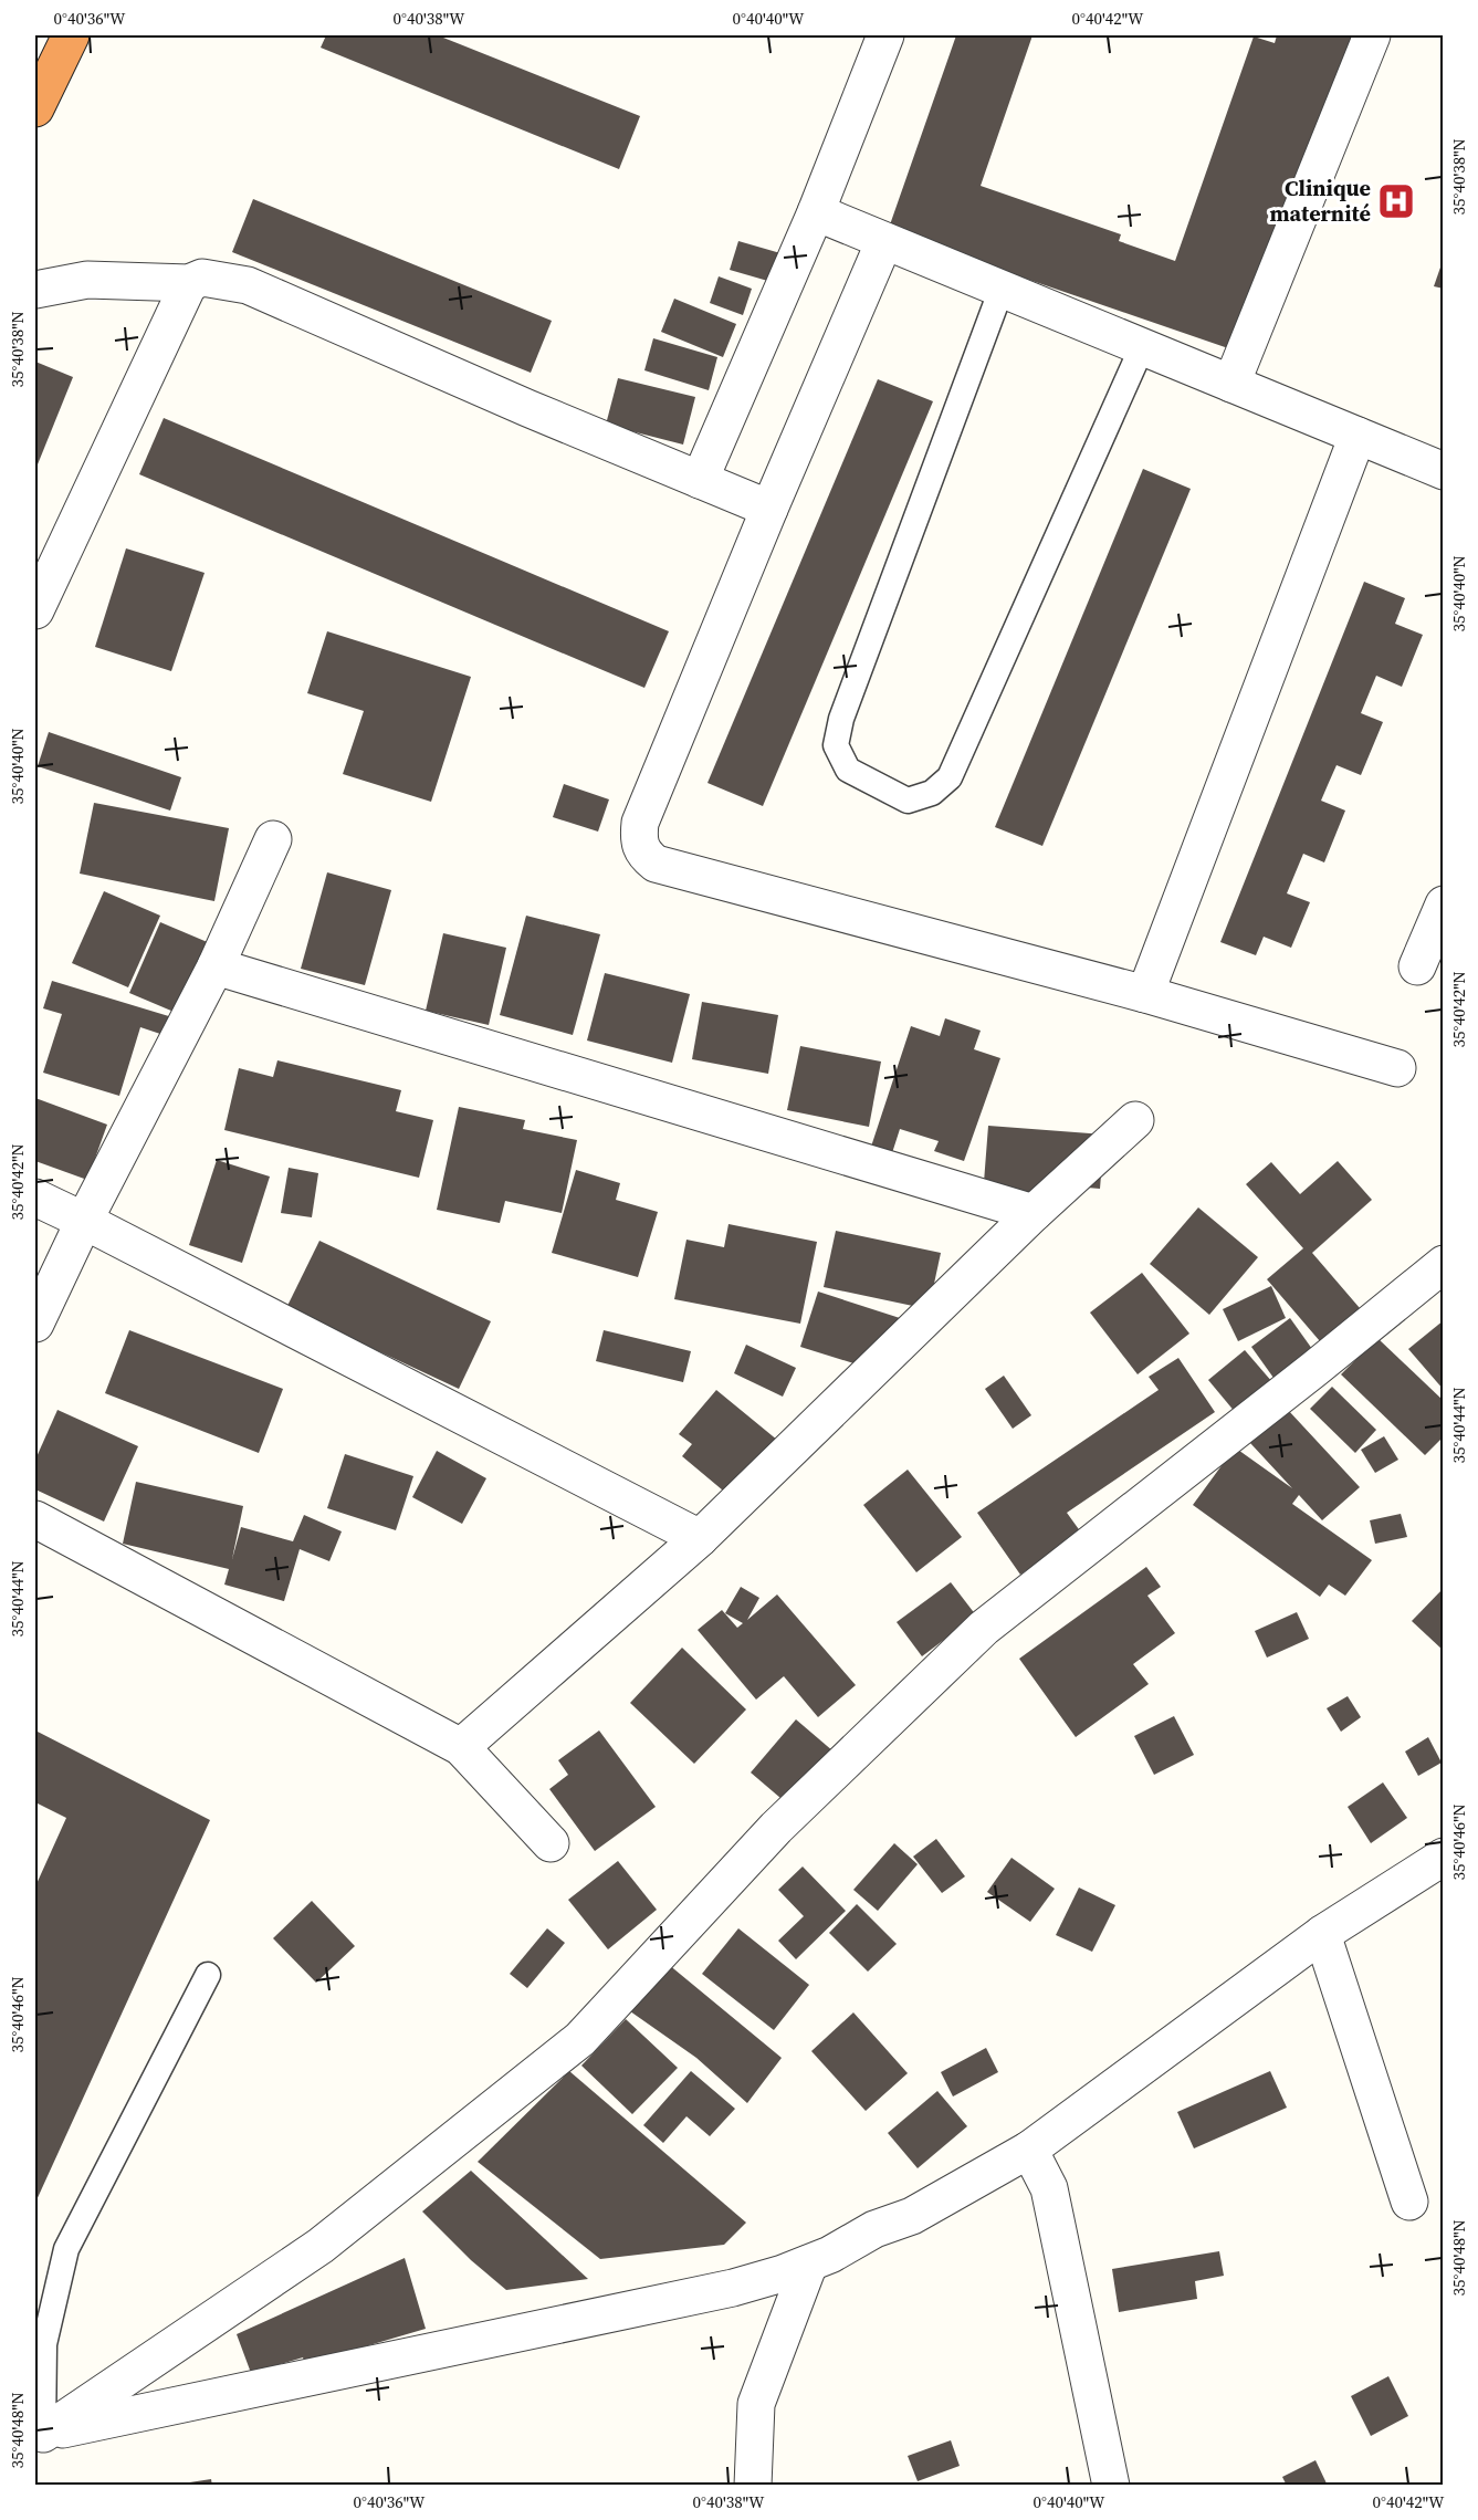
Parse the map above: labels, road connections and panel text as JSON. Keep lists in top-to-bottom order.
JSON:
{
  "places": {
    "hospital": ["Clinique maternité"]
  },
  "coordinates": [
    "0°40'36\"W",
    "0°40'38\"W",
    "0°40'40\"W",
    "0°40'42\"W",
    "35°40'38\"N",
    "35°40'40\"N",
    "35°40'42\"N",
    "35°40'44\"N",
    "35°40'46\"N",
    "35°40'48\"N"
  ]
}
